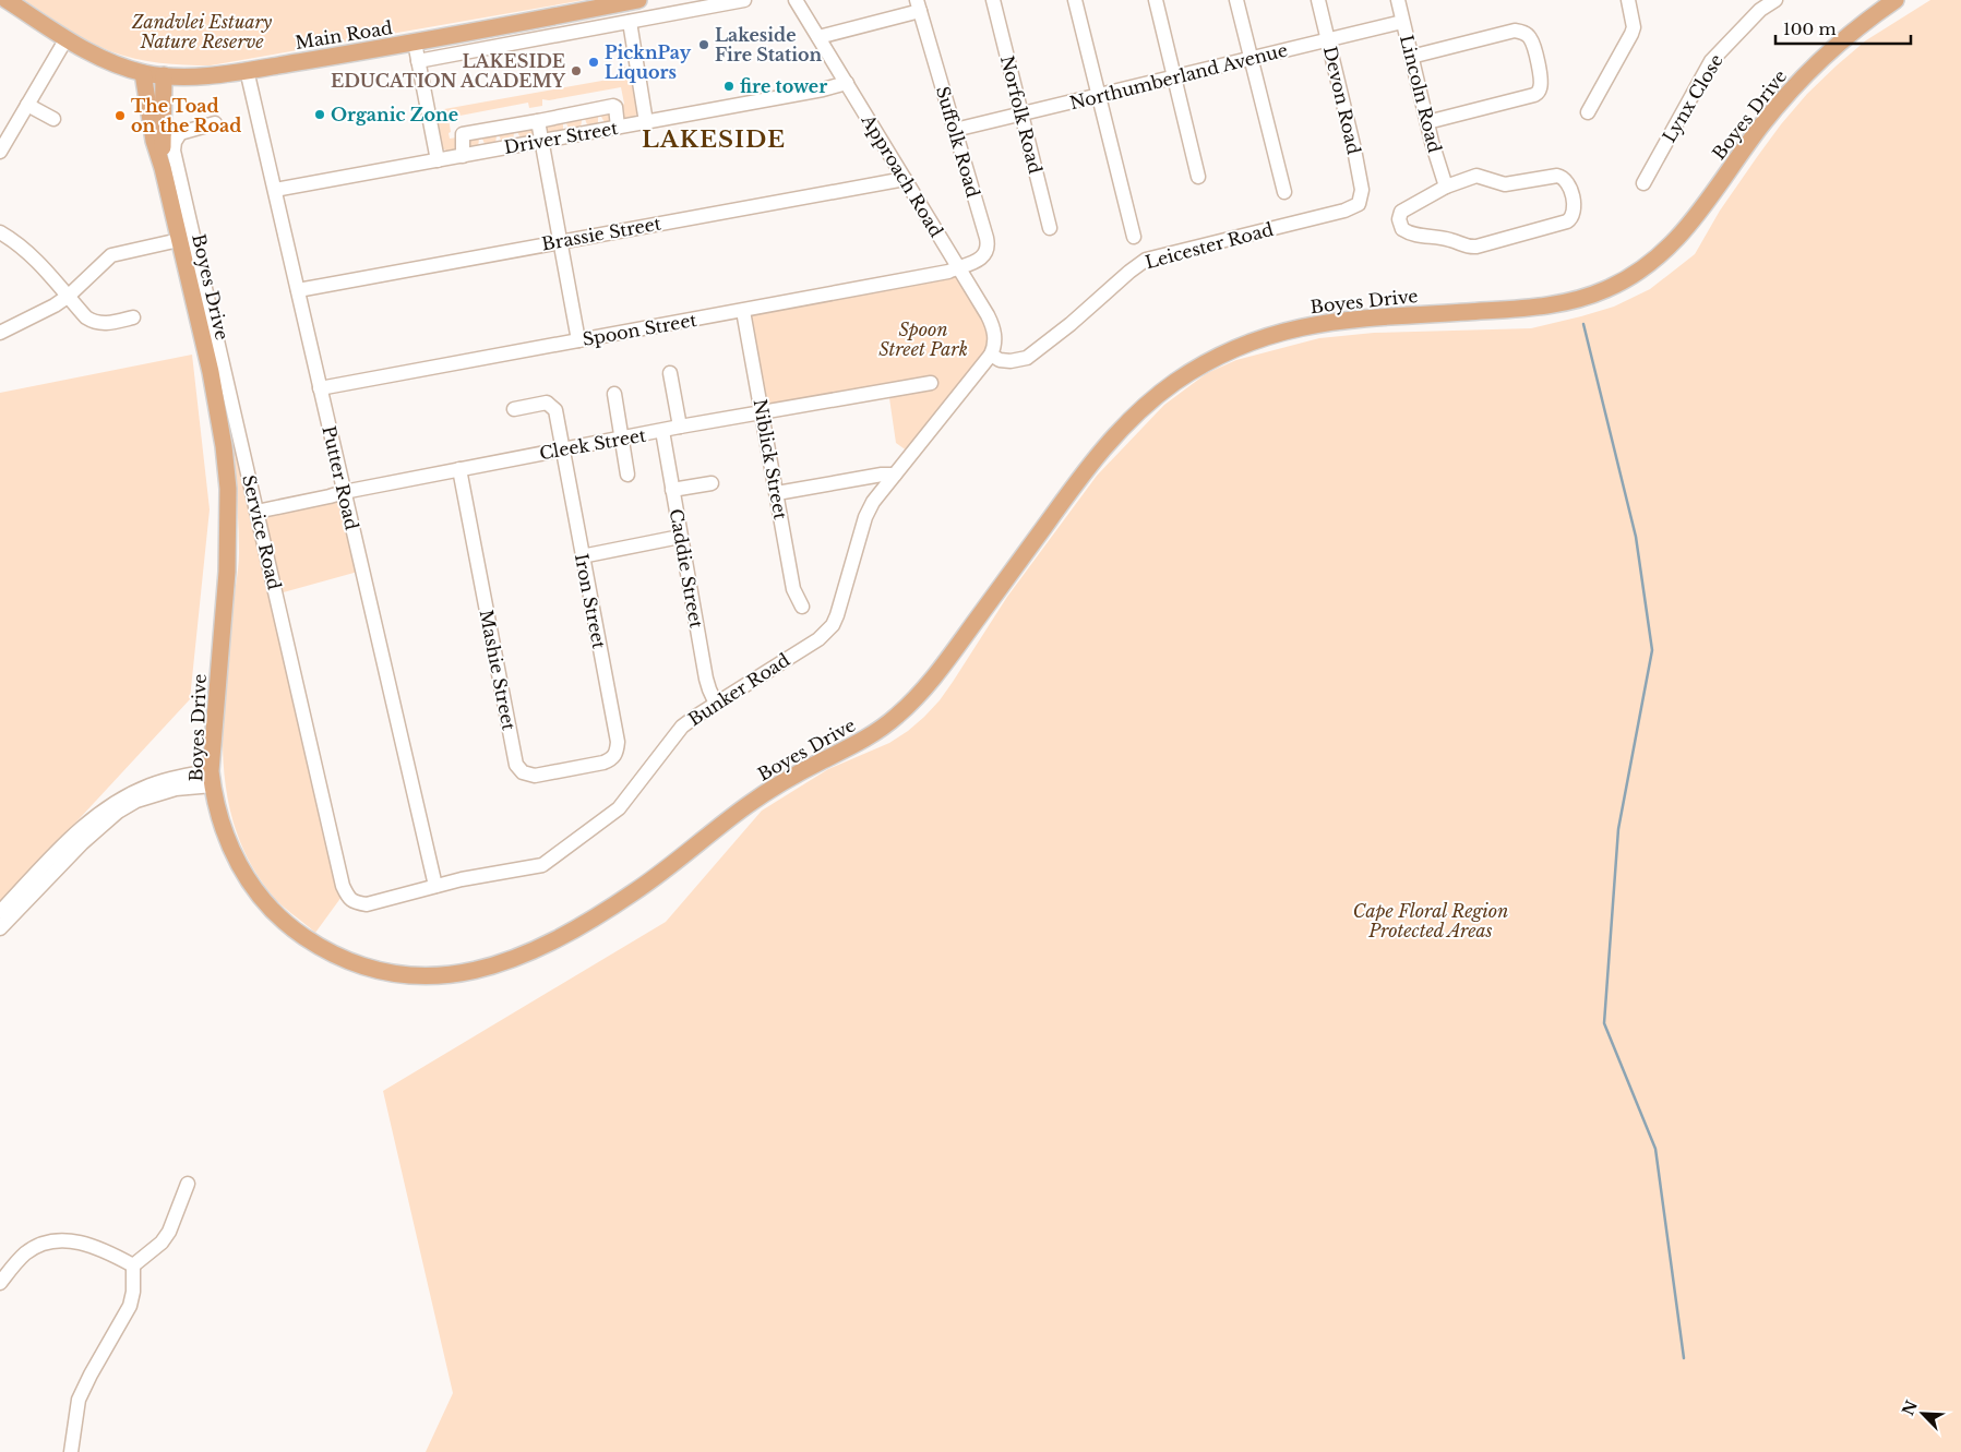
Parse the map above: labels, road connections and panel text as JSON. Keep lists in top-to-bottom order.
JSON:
{
  "streets": {
    "main road": ["Main Road", "Boyes Drive"],
    "street": [
      "Northumberland Avenue",
      "Lincoln Road",
      "Lynx Close",
      "Devon Road",
      "Norfolk Road",
      "Driver Street",
      "Suffolk Road",
      "Approach Road",
      "Brassie Street",
      "Leicester Road",
      "Spoon Street",
      "Cleek Street",
      "Niblick Street",
      "Putter Road",
      "Service Road",
      "Caddie Street",
      "Iron Street",
      "Mashie Street",
      "Bunker Road"
    ]
  },
  "crossings": [
    ["Main Road", "Boyes Drive"],
    ["Main Road", "Putter Road"],
    ["Northumberland Avenue", "Lincoln Road"],
    ["Northumberland Avenue", "Devon Road"],
    ["Northumberland Avenue", "Norfolk Road"],
    ["Northumberland Avenue", "Suffolk Road"],
    ["Devon Road", "Leicester Road"],
    ["Boyes Drive", "Service Road"],
    ["Driver Street", "Approach Road"],
    ["Driver Street", "Putter Road"],
    ["Suffolk Road", "Approach Road"],
    ["Suffolk Road", "Spoon Street"],
    ["Approach Road", "Brassie Street"],
    ["Approach Road", "Leicester Road"],
    ["Approach Road", "Spoon Street"],
    ["Approach Road", "Bunker Road"],
    ["Brassie Street", "Putter Road"],
    ["Leicester Road", "Bunker Road"],
    ["Spoon Street", "Niblick Street"],
    ["Spoon Street", "Putter Road"],
    ["Cleek Street", "Niblick Street"],
    ["Cleek Street", "Putter Road"],
    ["Cleek Street", "Service Road"],
    ["Cleek Street", "Caddie Street"],
    ["Cleek Street", "Iron Street"],
    ["Cleek Street", "Mashie Street"],
    ["Putter Road", "Bunker Road"],
    ["Service Road", "Bunker Road"],
    ["Caddie Street", "Bunker Road"],
    ["Iron Street", "Mashie Street"]
  ],
  "districts": ["LAKESIDE"],
  "parks": ["Zandvlei Estuary Nature Reserve", "Spoon Street Park", "Cape Floral Region Protected Areas"],
  "places": [
    "Lakeside Fire Station",
    "PicknPay Liquors",
    "LAKESIDE EDUCATION ACADEMY",
    "fire tower",
    "Organic Zone",
    "The Toad on the Road"
  ],
  "scale_bar": "100 m",
  "north": "top left"
}
